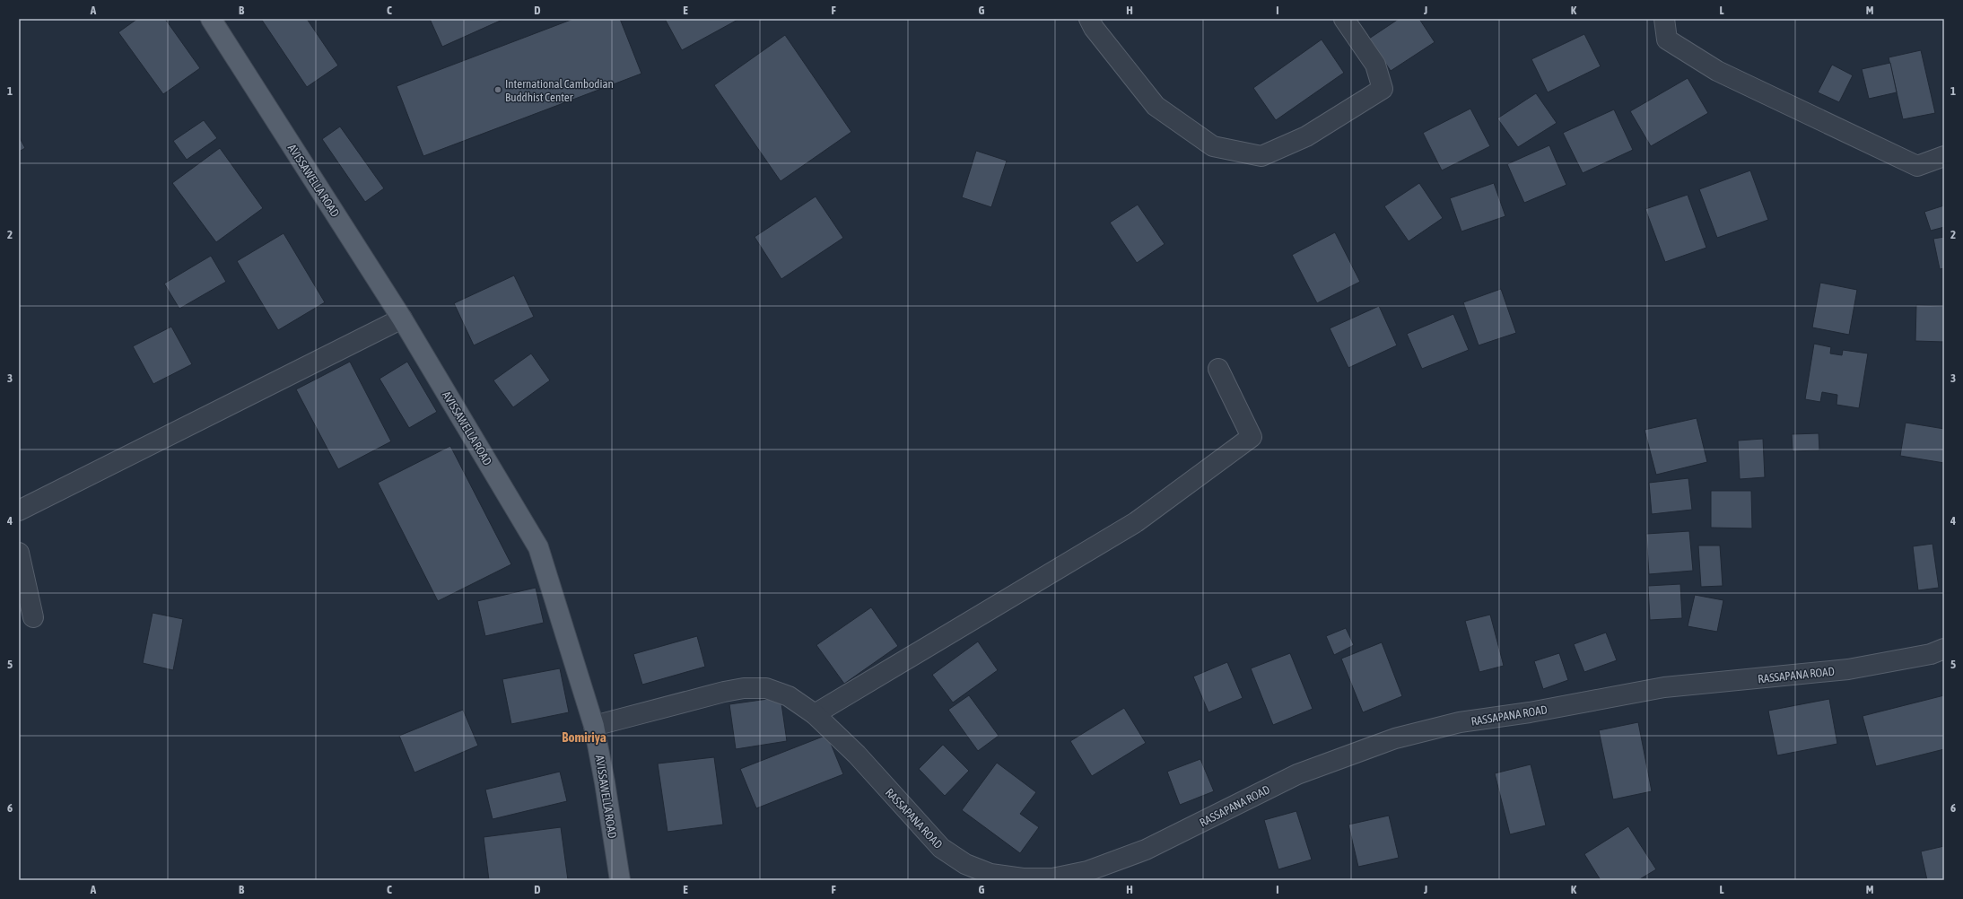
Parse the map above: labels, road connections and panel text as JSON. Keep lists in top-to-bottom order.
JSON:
{
  "streets": {
    "main road": ["AVISSAWELLA ROAD"],
    "street": ["RASSAPANA ROAD"]
  },
  "crossings": [
    ["AVISSAWELLA ROAD", "RASSAPANA ROAD"]
  ],
  "districts": ["Bomiriya"],
  "places": ["International Cambodian Buddhist Center"],
  "grid": {
    "columns": [
      "A",
      "B",
      "C",
      "D",
      "E",
      "F",
      "G",
      "H",
      "I",
      "J",
      "K",
      "L",
      "M"
    ],
    "rows": [
      "1",
      "2",
      "3",
      "4",
      "5",
      "6"
    ]
  }
}
